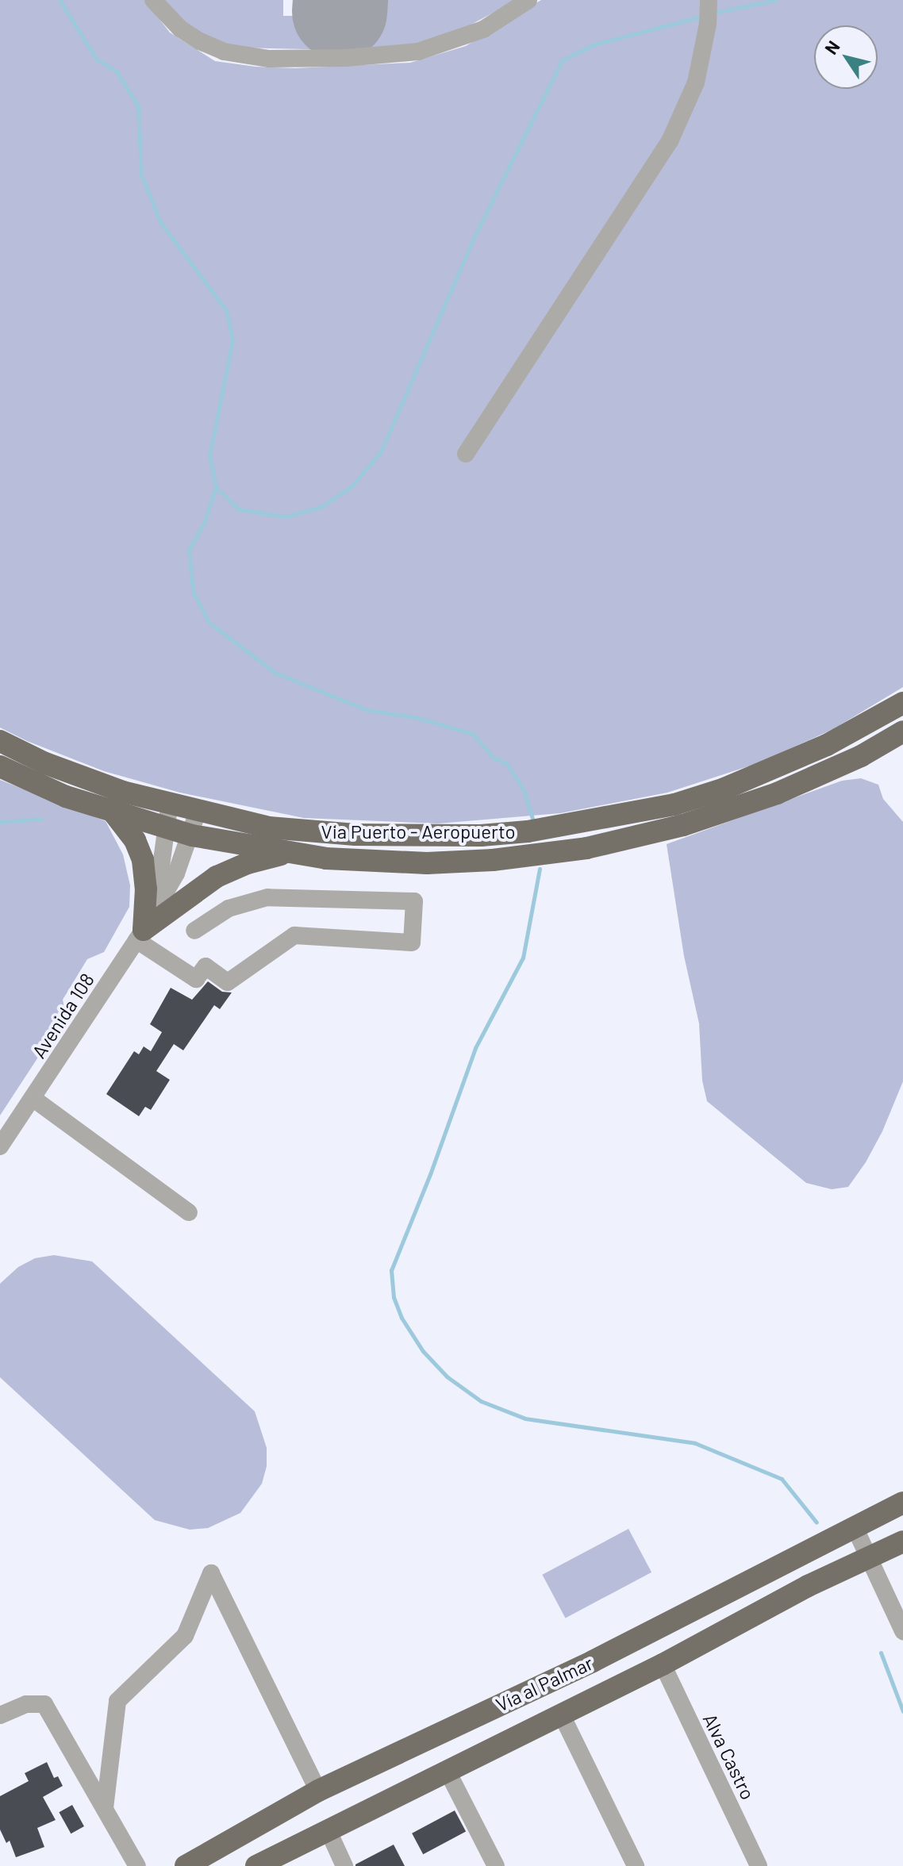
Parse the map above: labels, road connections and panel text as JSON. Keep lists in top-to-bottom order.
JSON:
{
  "streets": {
    "main road": ["Via Puerto - Aeropuerto", "Vía al Palmar"],
    "street": ["Avenida 108", "Alva Castro"]
  },
  "crossings": [
    ["Via Puerto - Aeropuerto", "Avenida 108"],
    ["Vía al Palmar", "Alva Castro"]
  ],
  "north": "top left"
}
